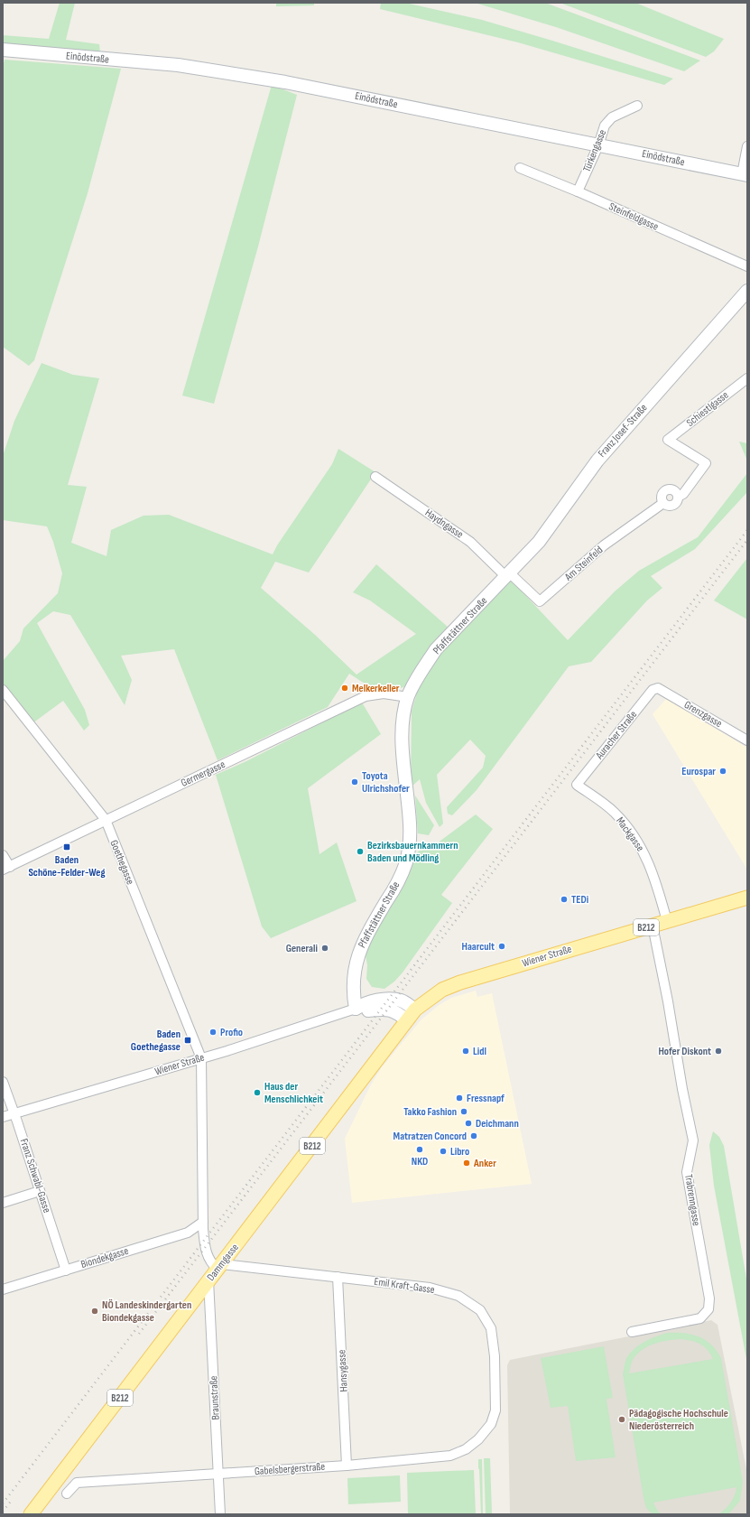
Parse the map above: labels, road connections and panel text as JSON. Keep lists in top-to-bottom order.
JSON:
{
  "streets": {
    "main road": [
      "Einödstraße",
      "Franz Josef-Straße",
      "Pfaffstättner Straße",
      "B212",
      "Wiener Straße",
      "Dammgasse"
    ],
    "street": [
      "Türkengasse",
      "Steinfeldgasse",
      "Schiestlgasse",
      "Haydngasse",
      "Am Steinfeld",
      "Grenzgasse",
      "Auracher Straße",
      "Germergasse",
      "Mackgasse",
      "Goethegasse",
      "Franz Schwabl-Gasse",
      "Trabrenngasse",
      "Biondekgasse",
      "Emil Kraft-Gasse",
      "Hansygasse",
      "Braunstraße",
      "Gabelsbergerstraße"
    ]
  },
  "crossings": [
    ["Einödstraße", "Türkengasse"],
    ["Türkengasse", "Steinfeldgasse"],
    ["Schiestlgasse", "Am Steinfeld"],
    ["Franz Josef-Straße", "Haydngasse"],
    ["Franz Josef-Straße", "Am Steinfeld"],
    ["Franz Josef-Straße", "Pfaffstättner Straße"],
    ["Haydngasse", "Am Steinfeld"],
    ["Haydngasse", "Pfaffstättner Straße"],
    ["Am Steinfeld", "Pfaffstättner Straße"],
    ["Pfaffstättner Straße", "Germergasse"],
    ["Pfaffstättner Straße", "Wiener Straße"],
    ["Grenzgasse", "Auracher Straße"],
    ["Auracher Straße", "Mackgasse"],
    ["Germergasse", "Goethegasse"],
    ["Mackgasse", "Wiener Straße"],
    ["Goethegasse", "Wiener Straße"],
    ["Wiener Straße", "Franz Schwabl-Gasse"],
    ["Wiener Straße", "Trabrenngasse"],
    ["Wiener Straße", "Dammgasse"],
    ["Franz Schwabl-Gasse", "Biondekgasse"],
    ["Dammgasse", "Emil Kraft-Gasse"],
    ["Dammgasse", "Braunstraße"],
    ["Emil Kraft-Gasse", "Hansygasse"],
    ["Emil Kraft-Gasse", "Gabelsbergerstraße"],
    ["Hansygasse", "Gabelsbergerstraße"],
    ["Braunstraße", "Gabelsbergerstraße"]
  ],
  "places": {
    "other": [
      "Melkerkeller",
      "Eurospar",
      "Toyota Ulrichshofer",
      "Bezirksbauernkammern Baden und Mödling",
      "TEDi",
      "Haarcult",
      "Generali",
      "Profio",
      "Lidl",
      "Hofer Diskont",
      "Haus der Menschlichkeit",
      "Fressnapf",
      "Takko Fashion",
      "Deichmann",
      "Matratzen Concord",
      "NKD",
      "Libro",
      "Anker",
      "NÖ Landeskindergarten Biondekgasse",
      "Pädagogische Hochschule Niederösterreich"
    ],
    "transit": ["Baden Schöne-Felder-Weg", "Baden Goethegasse"]
  }
}
